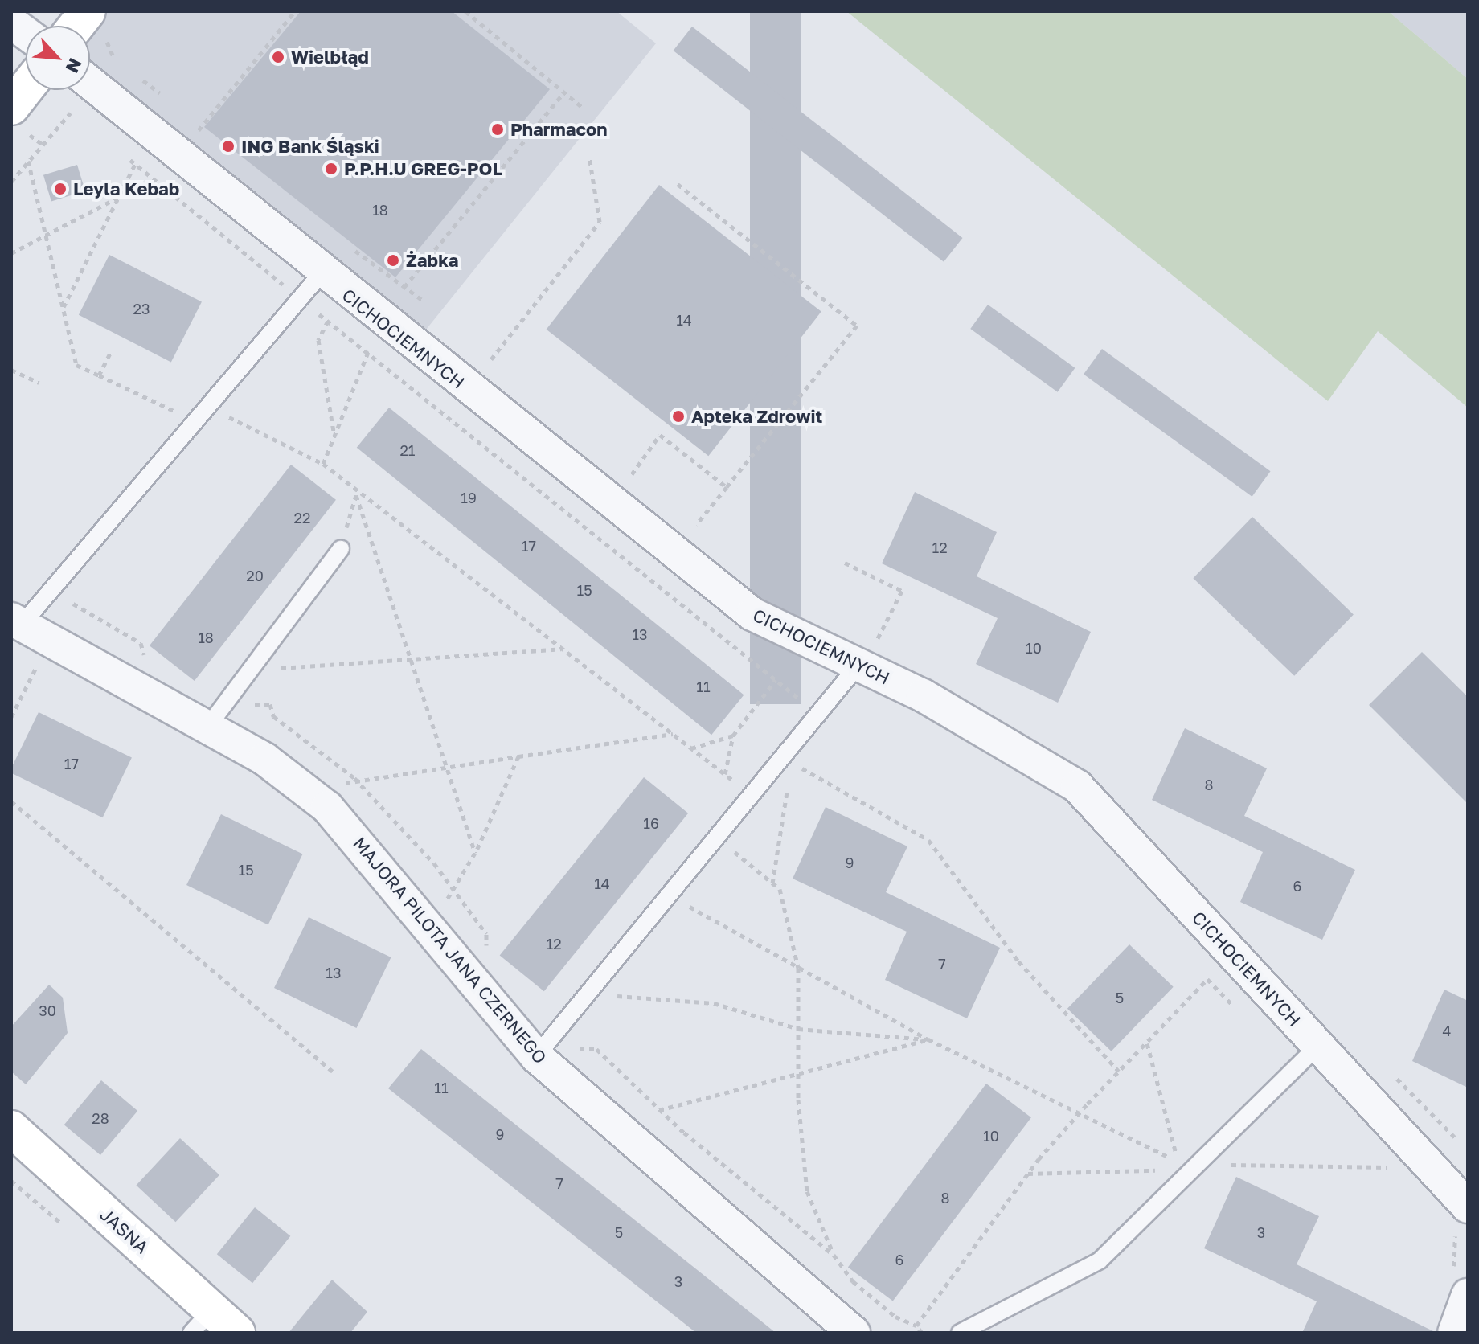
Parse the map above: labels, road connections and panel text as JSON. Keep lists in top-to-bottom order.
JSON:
{
  "streets": {
    "street": ["CICHOCIEMNYCH", "MAJORA PILOTA JANA CZERNEGO", "JASNA"]
  },
  "places": [
    "Wielbłąd",
    "Pharmacon",
    "ING Bank Śląski",
    "P.P.H.U GREG-POL",
    "Leyla Kebab",
    "Żabka",
    "Apteka Zdrowit"
  ],
  "house_numbers": [
    "18",
    "23",
    "14",
    "21",
    "19",
    "22",
    "17",
    "12",
    "20",
    "15",
    "13",
    "18",
    "10",
    "11",
    "17",
    "8",
    "16",
    "9",
    "15",
    "14",
    "6",
    "12",
    "7",
    "13",
    "5",
    "30",
    "4",
    "11",
    "28",
    "9",
    "10",
    "7",
    "8",
    "5",
    "3",
    "6",
    "3"
  ],
  "north": "bottom right"
}
